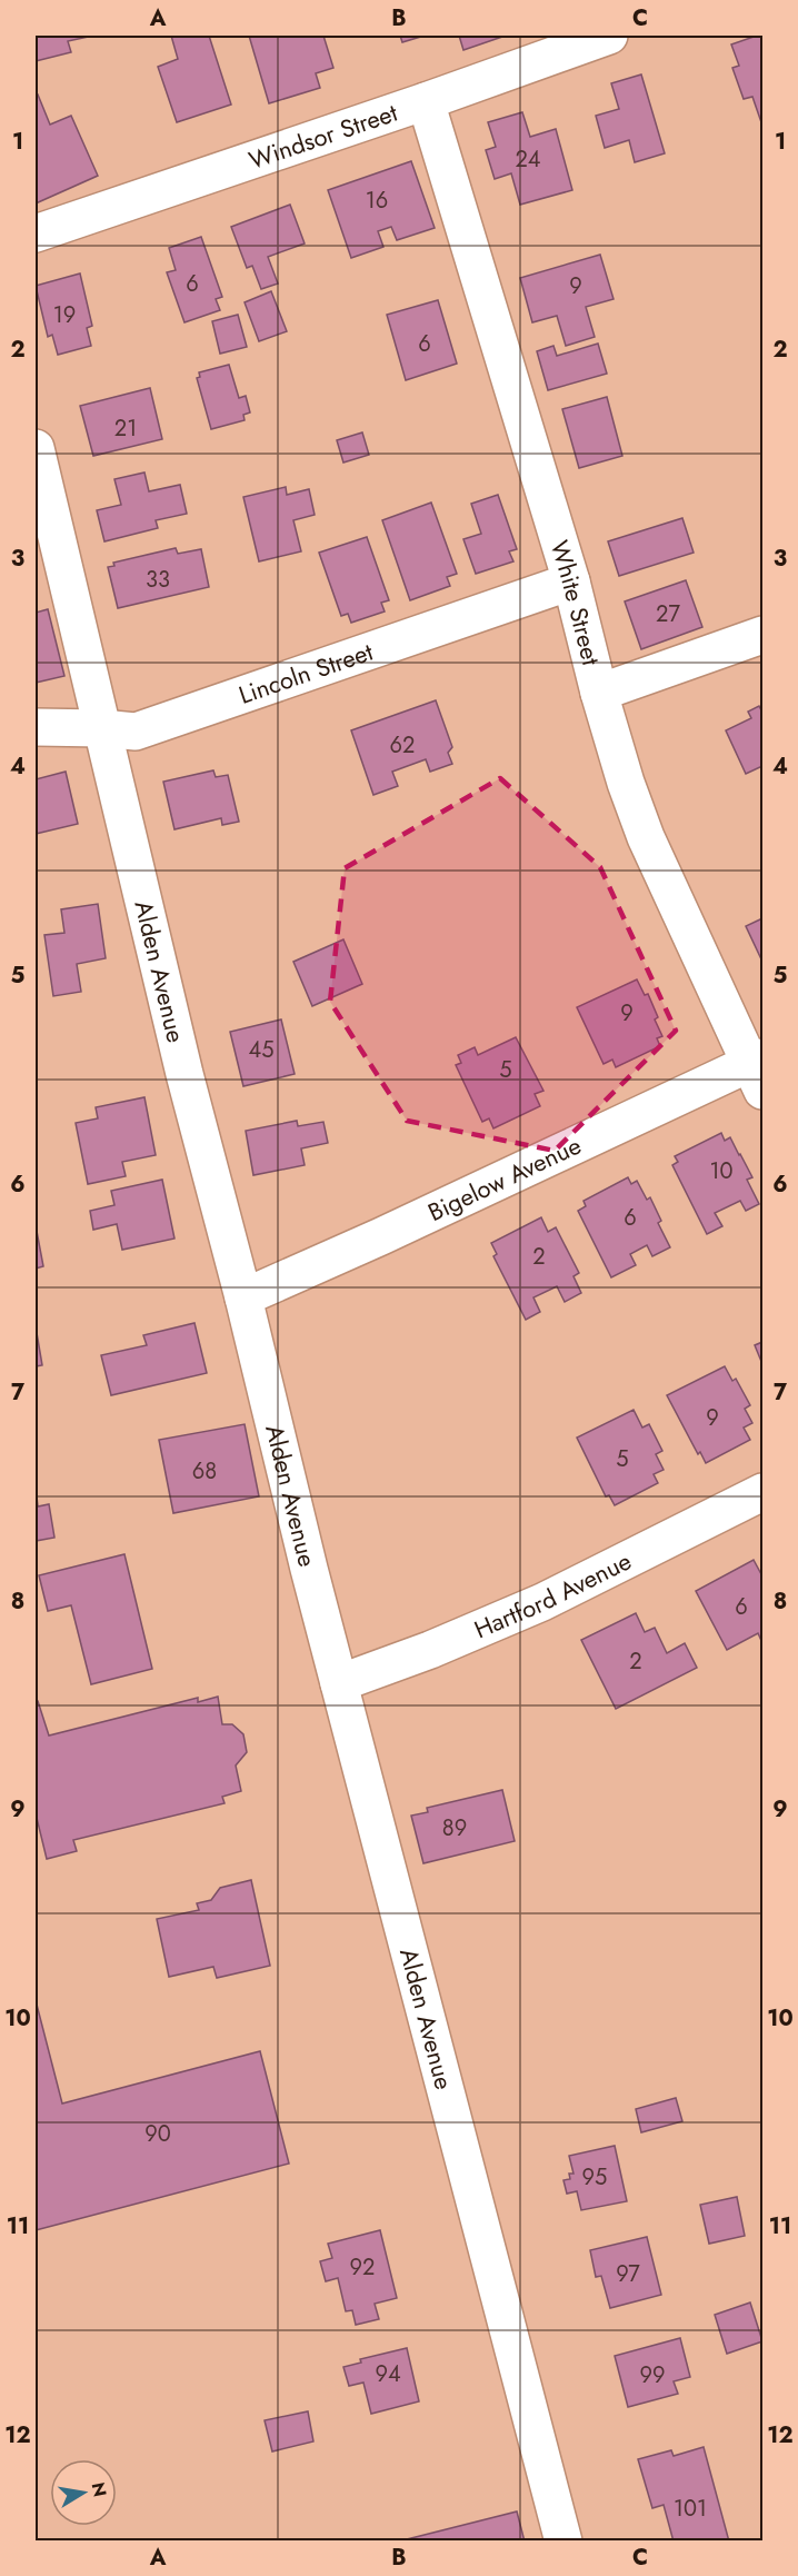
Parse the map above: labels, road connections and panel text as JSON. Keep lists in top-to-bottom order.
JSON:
{
  "streets": {
    "street": [
      "Windsor Street",
      "White Street",
      "Lincoln Street",
      "Alden Avenue",
      "Bigelow Avenue",
      "Hartford Avenue"
    ]
  },
  "crossings": [
    ["Windsor Street", "White Street"],
    ["White Street", "Lincoln Street"],
    ["White Street", "Bigelow Avenue"],
    ["Lincoln Street", "Alden Avenue"],
    ["Alden Avenue", "Bigelow Avenue"],
    ["Alden Avenue", "Hartford Avenue"]
  ],
  "house_numbers": [
    "24",
    "16",
    "6",
    "9",
    "19",
    "6",
    "21",
    "33",
    "27",
    "62",
    "9",
    "45",
    "5",
    "10",
    "6",
    "2",
    "9",
    "5",
    "68",
    "6",
    "2",
    "89",
    "90",
    "95",
    "92",
    "97",
    "94",
    "99",
    "101"
  ],
  "north": "right",
  "grid": {
    "columns": ["A", "B", "C"],
    "rows": [
      "1",
      "2",
      "3",
      "4",
      "5",
      "6",
      "7",
      "8",
      "9",
      "10",
      "11",
      "12"
    ]
  }
}
